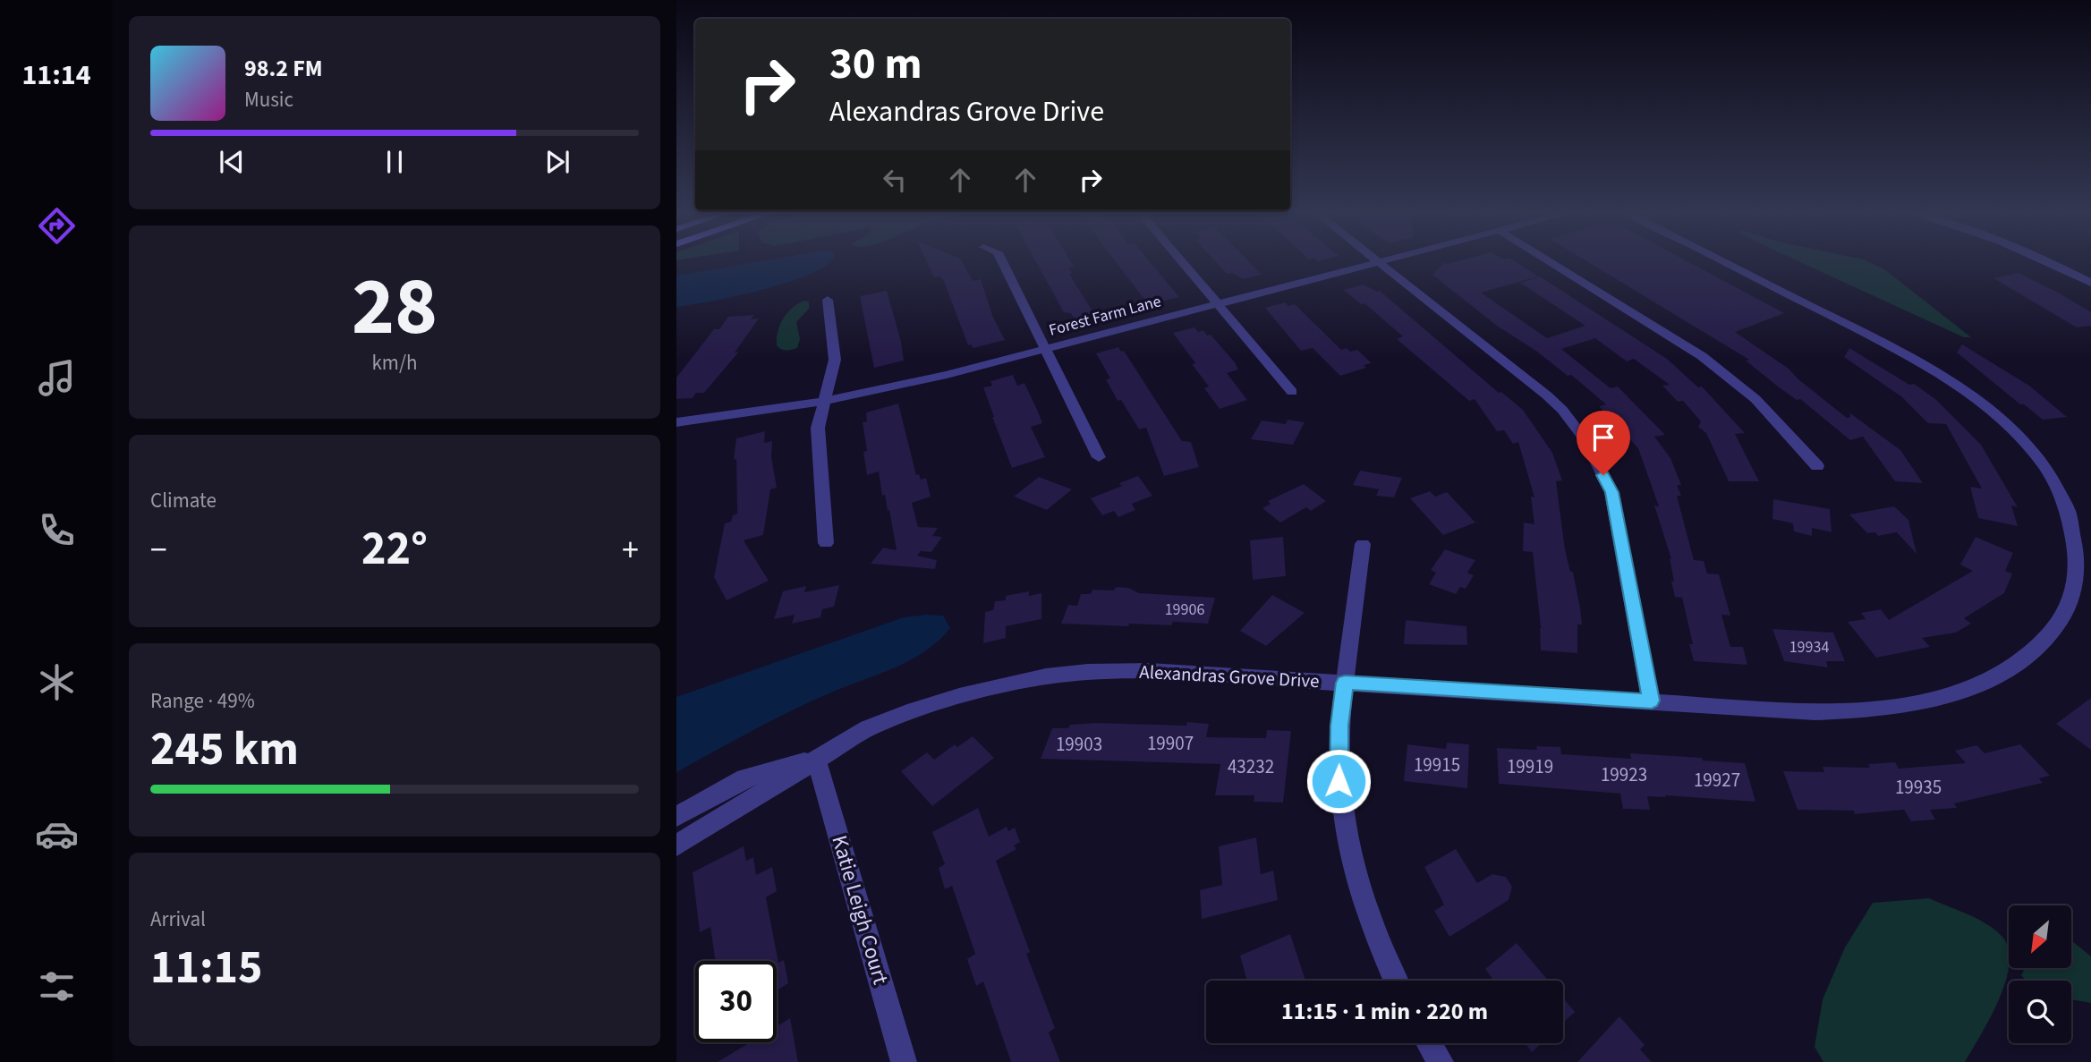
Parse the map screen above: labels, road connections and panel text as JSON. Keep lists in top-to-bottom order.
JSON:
{
  "streets": {
    "street": ["Forest Farm Lane", "Alexandras Grove Drive", "Katie Leigh Court"]
  },
  "crossings": [
    ["Alexandras Grove Drive", "Katie Leigh Court"]
  ],
  "house_numbers": [
    "19906",
    "19934",
    "19907",
    "19903",
    "19915",
    "43232",
    "19919",
    "19923",
    "19927",
    "19935"
  ],
  "north": "bottom left",
  "page": {
    "tabs": "11:14",
    "turn": ["30 m", "Alexandras Grove Drive"],
    "song": ["98.2 FM", "Music"],
    "tile": [
      ["28", "km/h"],
      "Climate",
      ["Range · 49%", "245 km"],
      ["Arrival", "11:15"]
    ],
    "heat": ["−", "22°", "+"],
    "limit": "30",
    "trip": "11:15 · 1 min · 220 m"
  }
}
